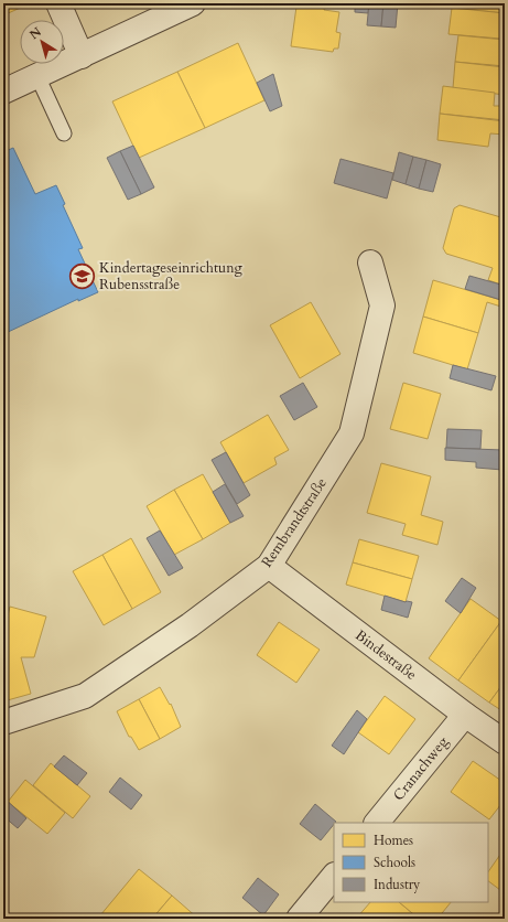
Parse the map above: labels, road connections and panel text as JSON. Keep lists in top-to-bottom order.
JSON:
{
  "streets": {
    "street": ["Rembrandtstraße", "Bindestraße", "Cranachweg"]
  },
  "crossings": [
    ["Rembrandtstraße", "Bindestraße"],
    ["Bindestraße", "Cranachweg"]
  ],
  "places": {
    "school or university": ["Kindertageseinrichtung Rubensstraße"]
  },
  "legend": ["Homes", "Schools", "Industry"],
  "north": "top left"
}
